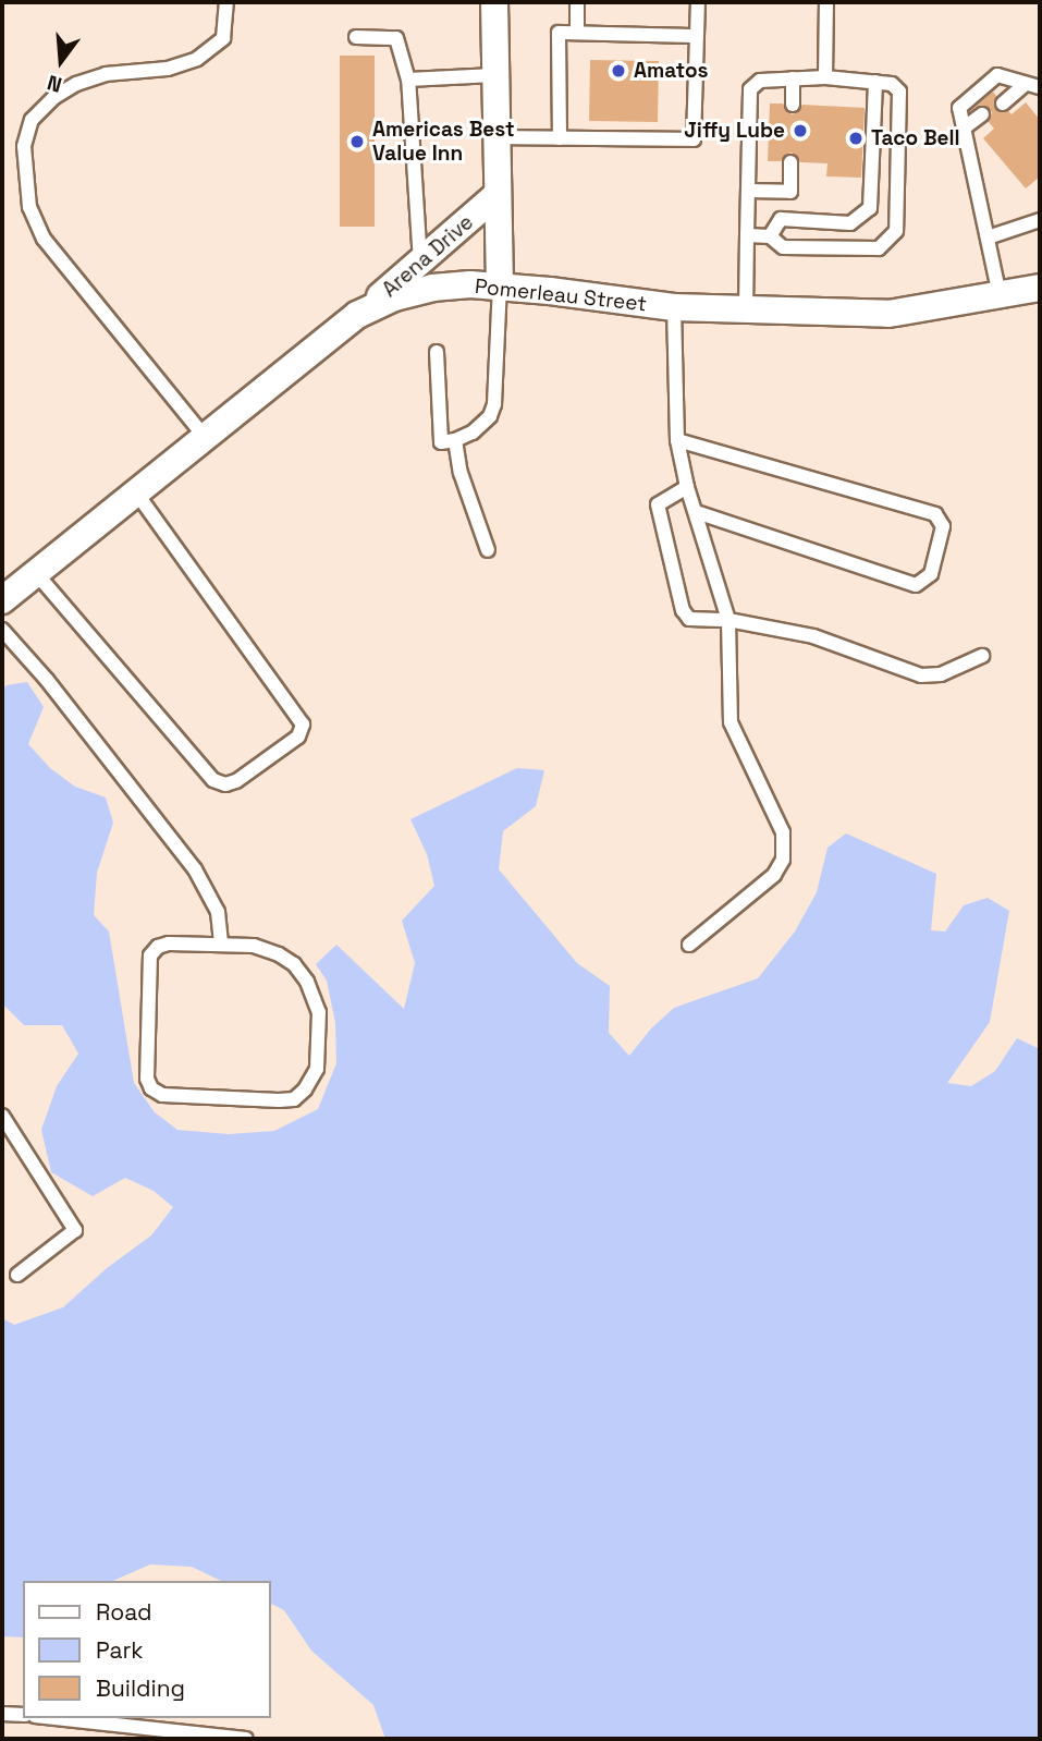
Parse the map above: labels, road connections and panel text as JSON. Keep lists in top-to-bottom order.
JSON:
{
  "streets": {
    "street": ["Arena Drive", "Pomerleau Street"]
  },
  "crossings": [
    ["Arena Drive", "Pomerleau Street"]
  ],
  "places": [
    "Amatos",
    "Jiffy Lube",
    "Taco Bell",
    "Americas Best Value Inn"
  ],
  "legend": ["Road", "Park", "Building"],
  "north": "bottom"
}
